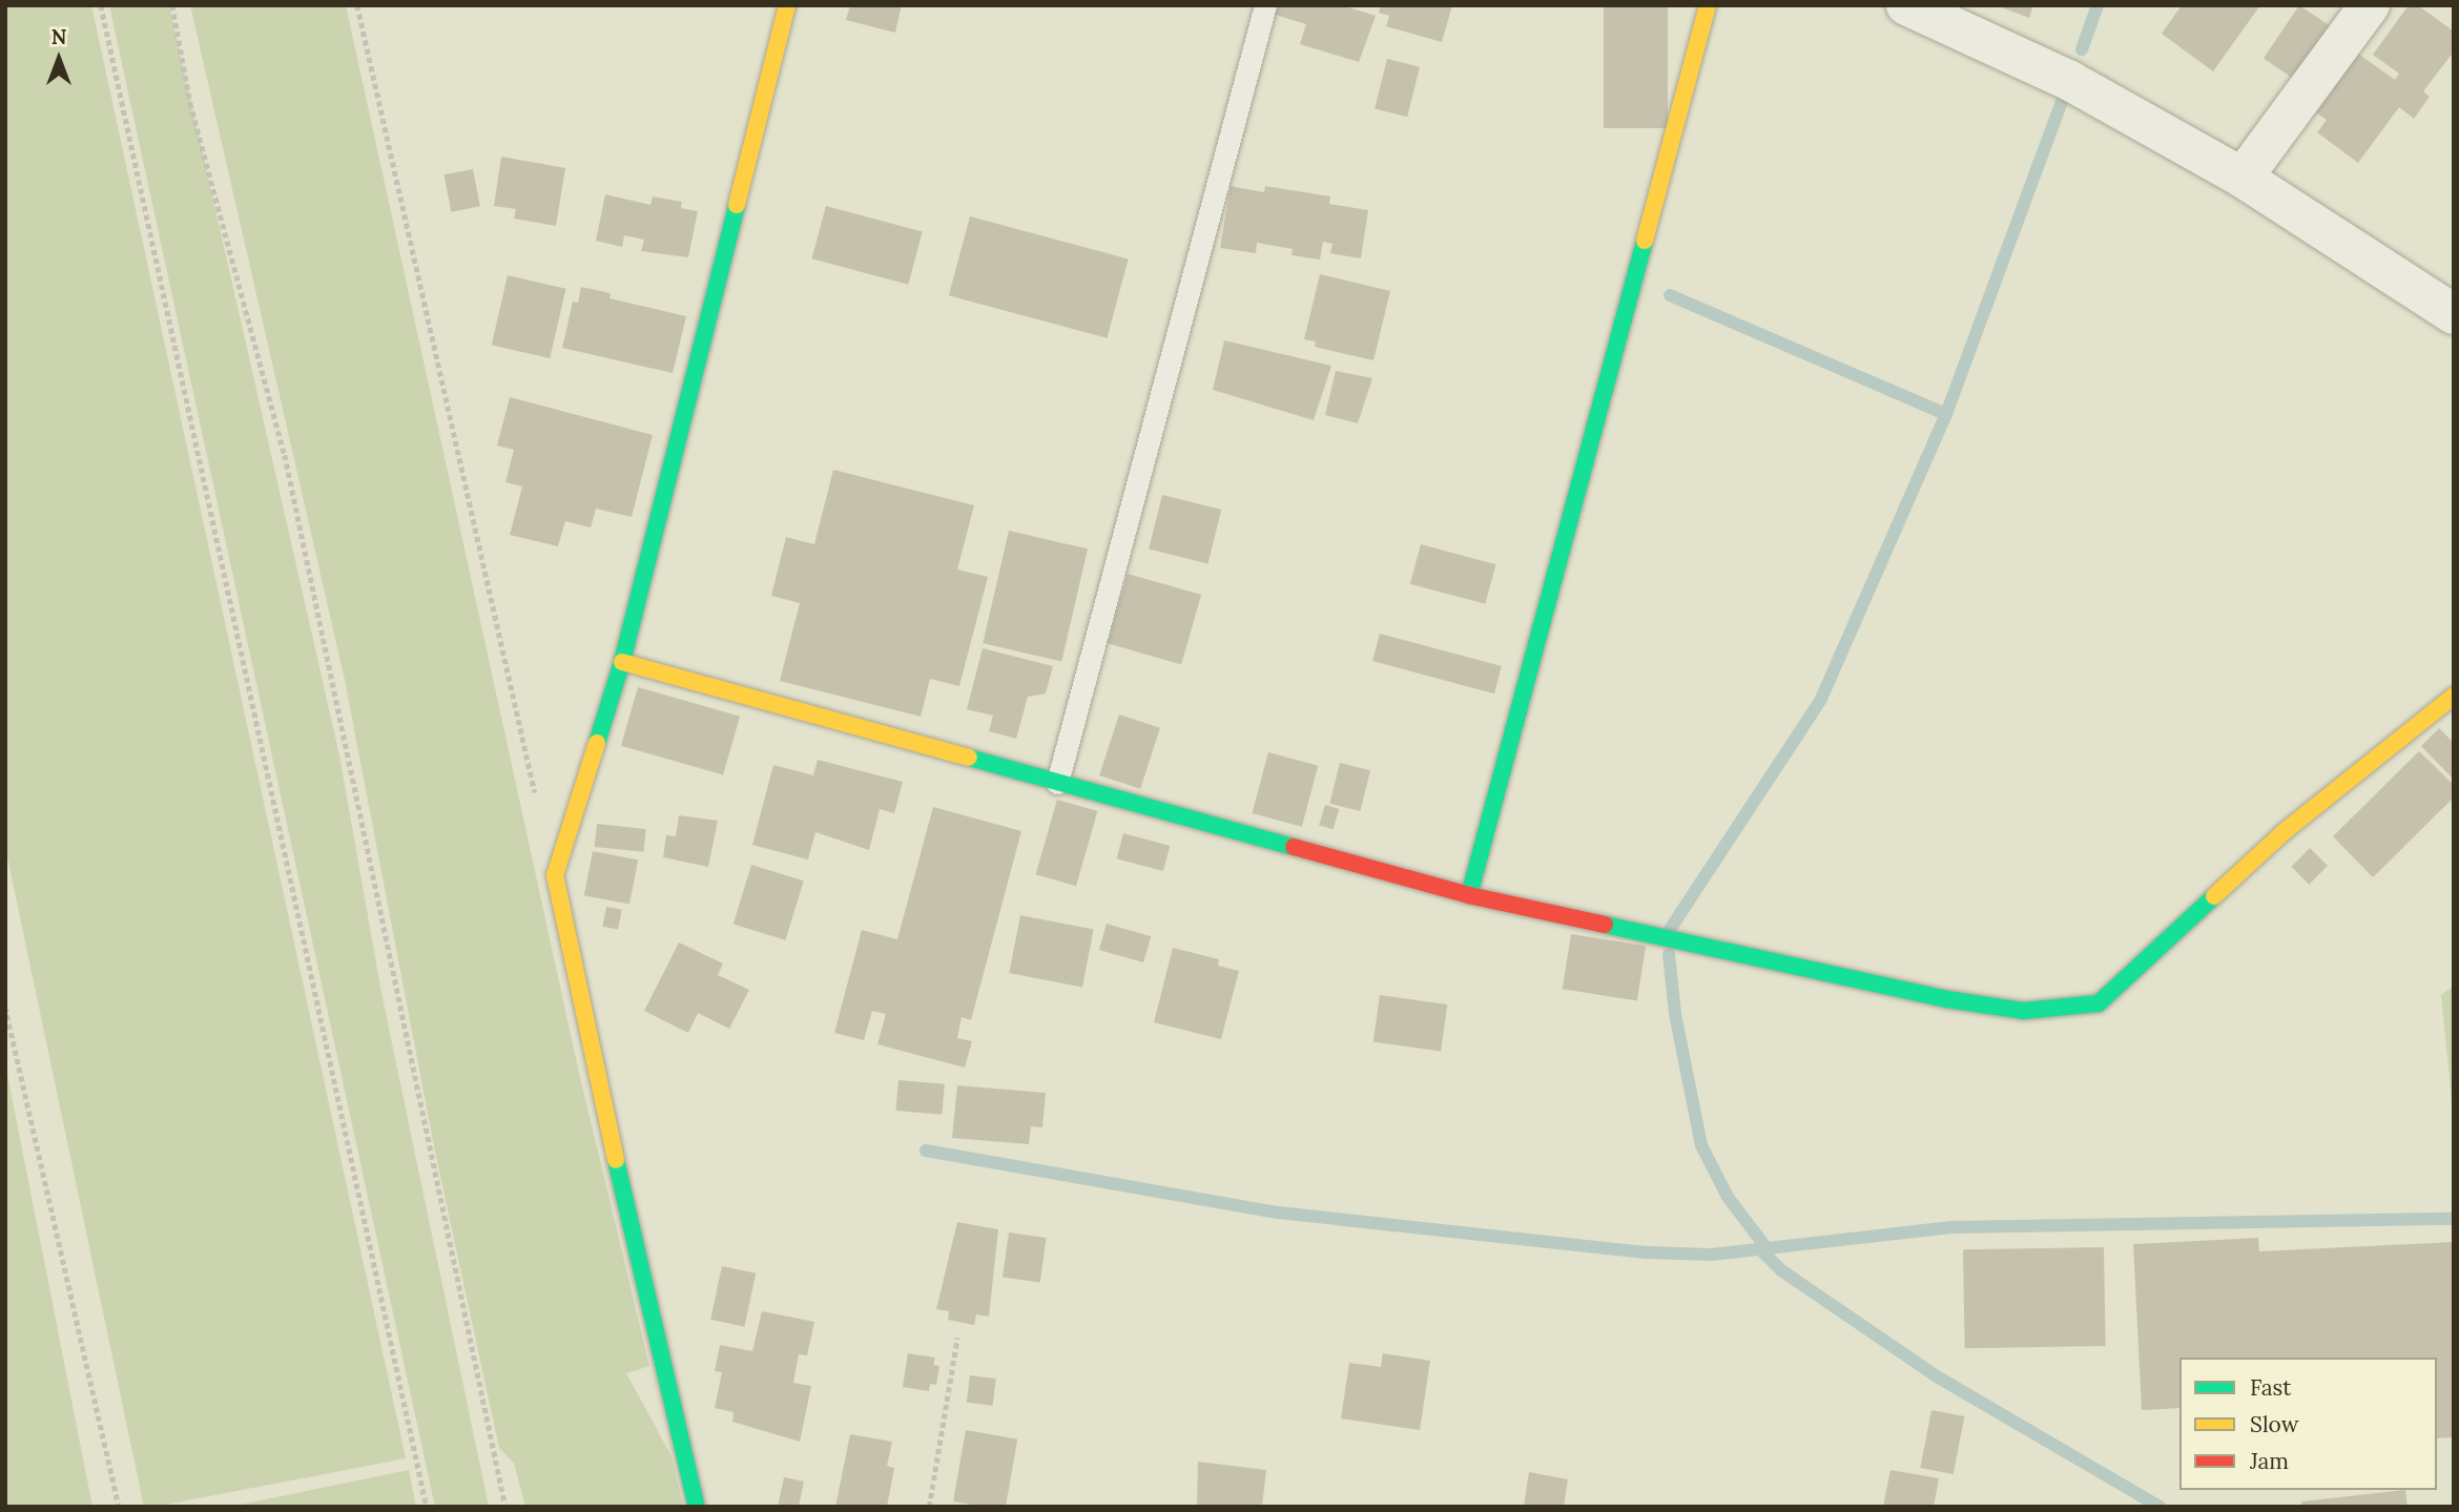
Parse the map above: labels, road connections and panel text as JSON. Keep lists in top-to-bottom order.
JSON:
{
  "legend": ["Fast", "Slow", "Jam"],
  "north": "top"
}
